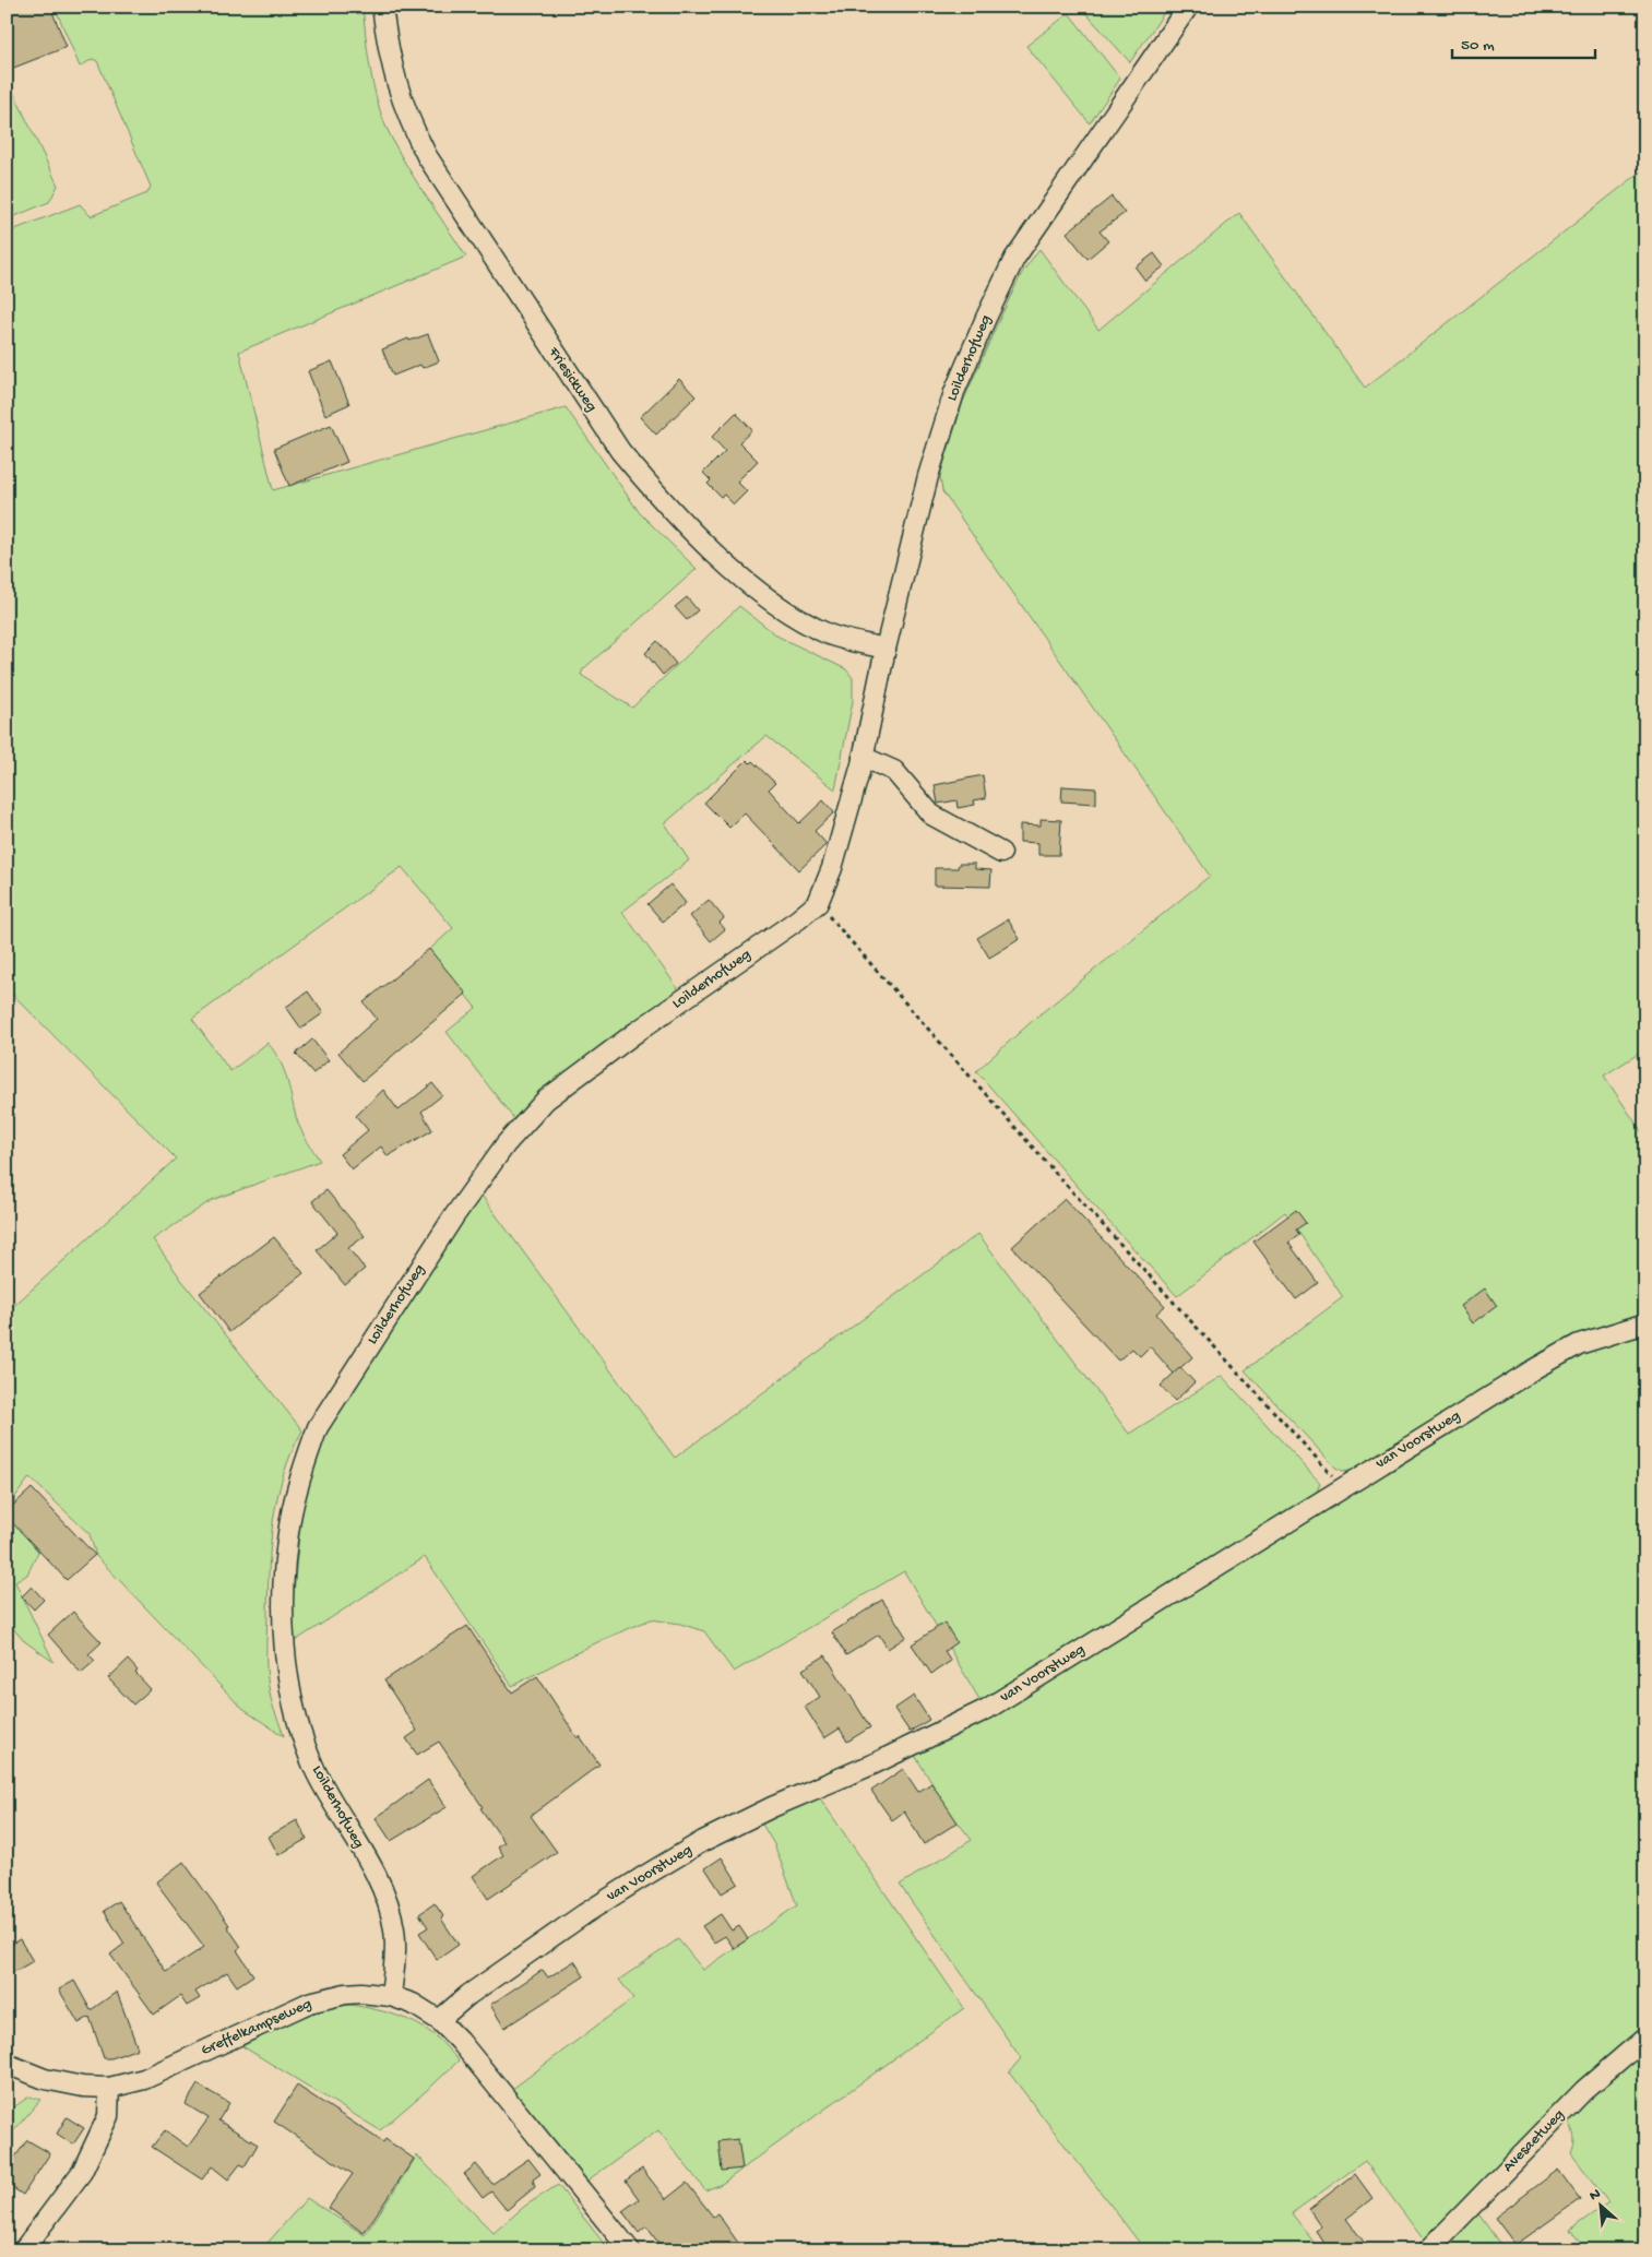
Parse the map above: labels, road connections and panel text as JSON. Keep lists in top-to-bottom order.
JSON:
{
  "streets": {
    "street": [
      "Loilderhofweg",
      "Friesickweg",
      "van Voorstweg",
      "Greffelkampseweg",
      "Avesaetweg"
    ]
  },
  "crossings": [
    ["Loilderhofweg", "Friesickweg"],
    ["Loilderhofweg", "Greffelkampseweg"],
    ["van Voorstweg", "Greffelkampseweg"]
  ],
  "scale_bar": "50 m",
  "north": "top left"
}
